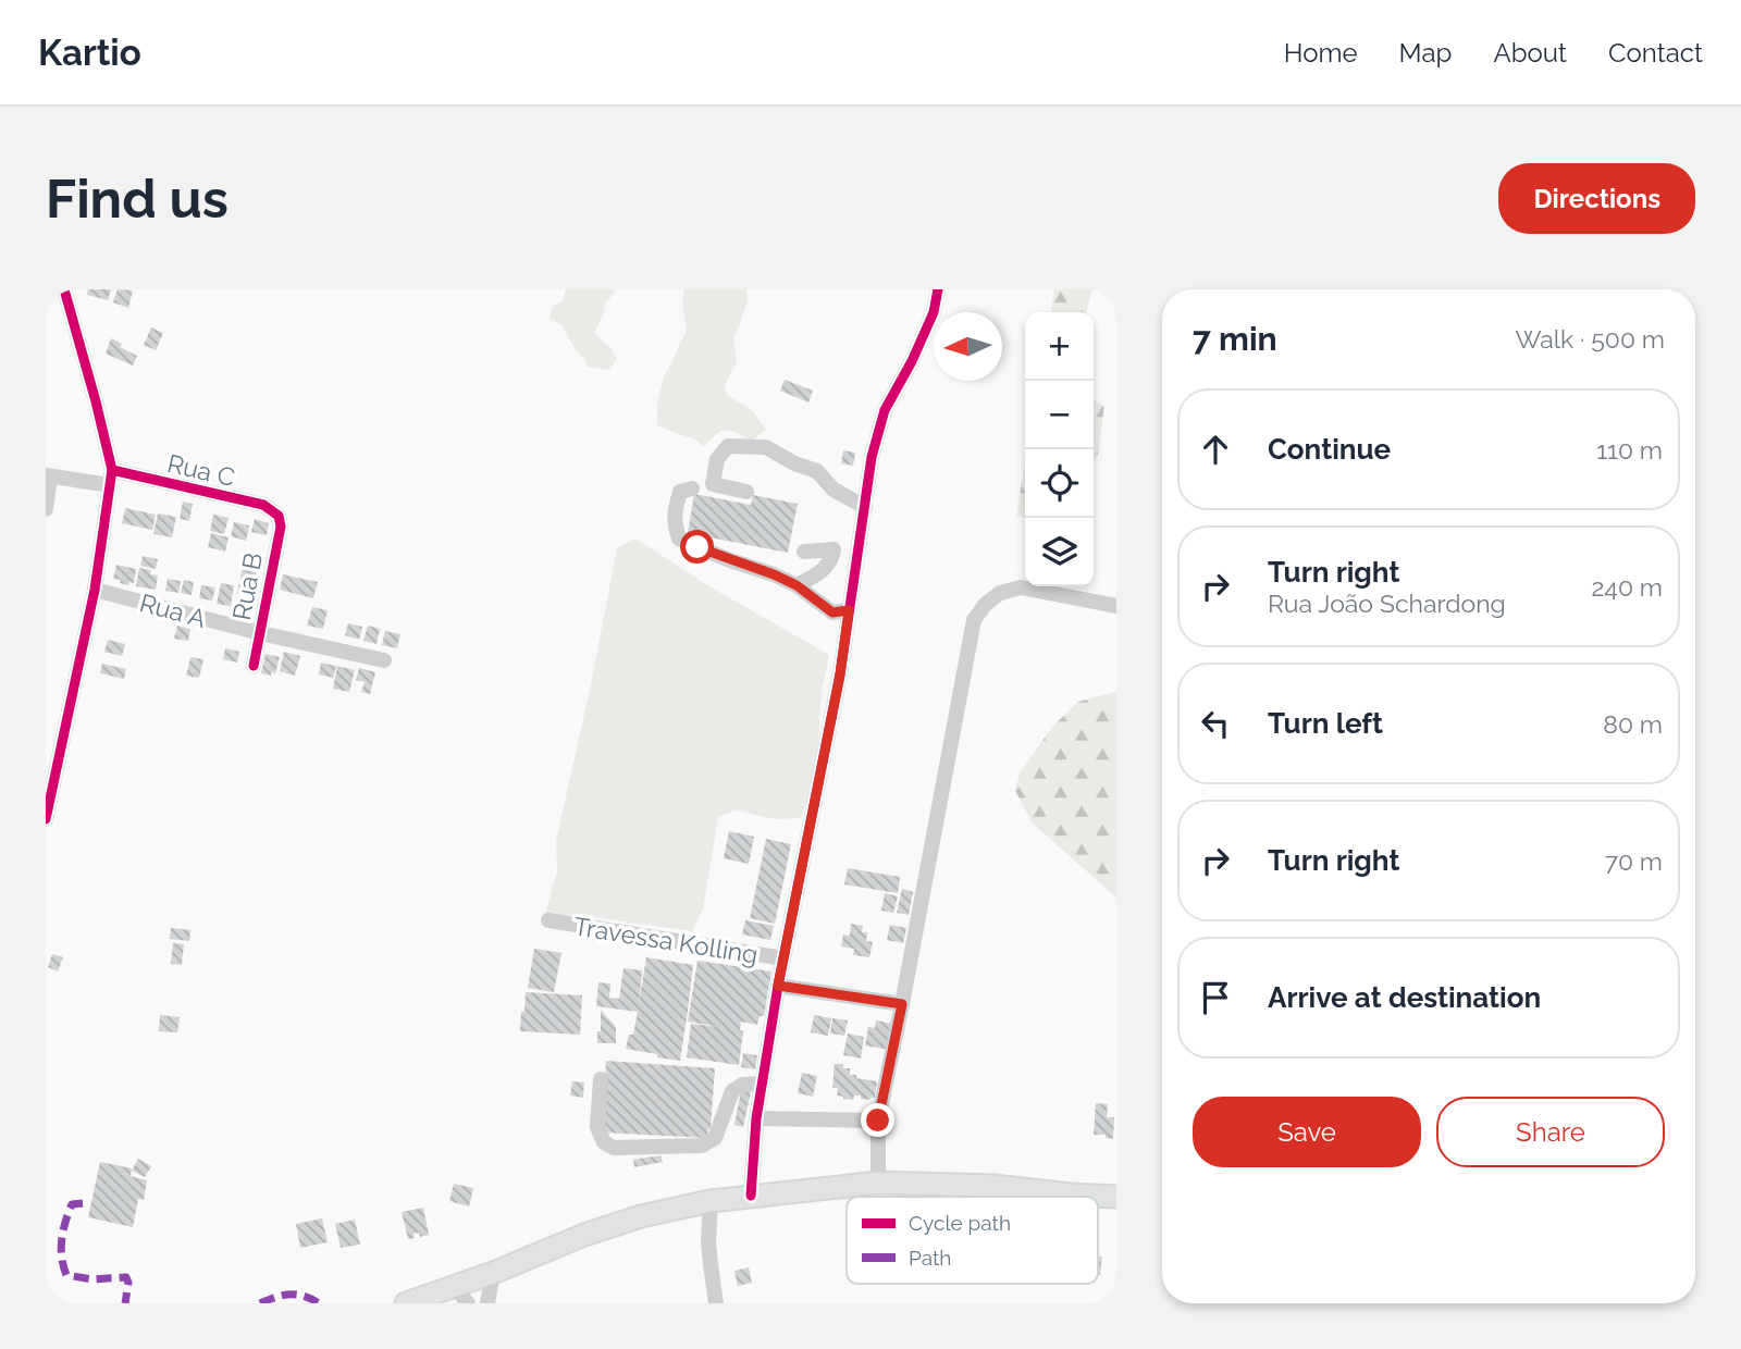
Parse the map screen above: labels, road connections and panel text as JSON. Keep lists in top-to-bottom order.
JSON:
{
  "streets": {
    "street": [
      "Rua C",
      "Rua B",
      "Rua A",
      "Travessa Kolling"
    ]
  },
  "crossings": [
    ["Rua C", "Rua B"],
    ["Rua B", "Rua A"]
  ],
  "legend": ["Cycle path", "Path"],
  "north": "left",
  "page": {
    "header": "Kartio",
    "nav": [
      "Home",
      "Map",
      "About",
      "Contact"
    ],
    "buttons": [
      "Directions",
      ["Save", "Share"]
    ],
    "title": "Find us",
    "heading": ["7 min", "Walk · 500 m"],
    "map_buttons": ["+", "−"],
    "list": [
      ["Continue", "110 m"],
      ["Turn right", "Rua João Schardong", "240 m"],
      ["Turn left", "80 m"],
      ["Turn right", "70 m"],
      "Arrive at destination"
    ]
  }
}
